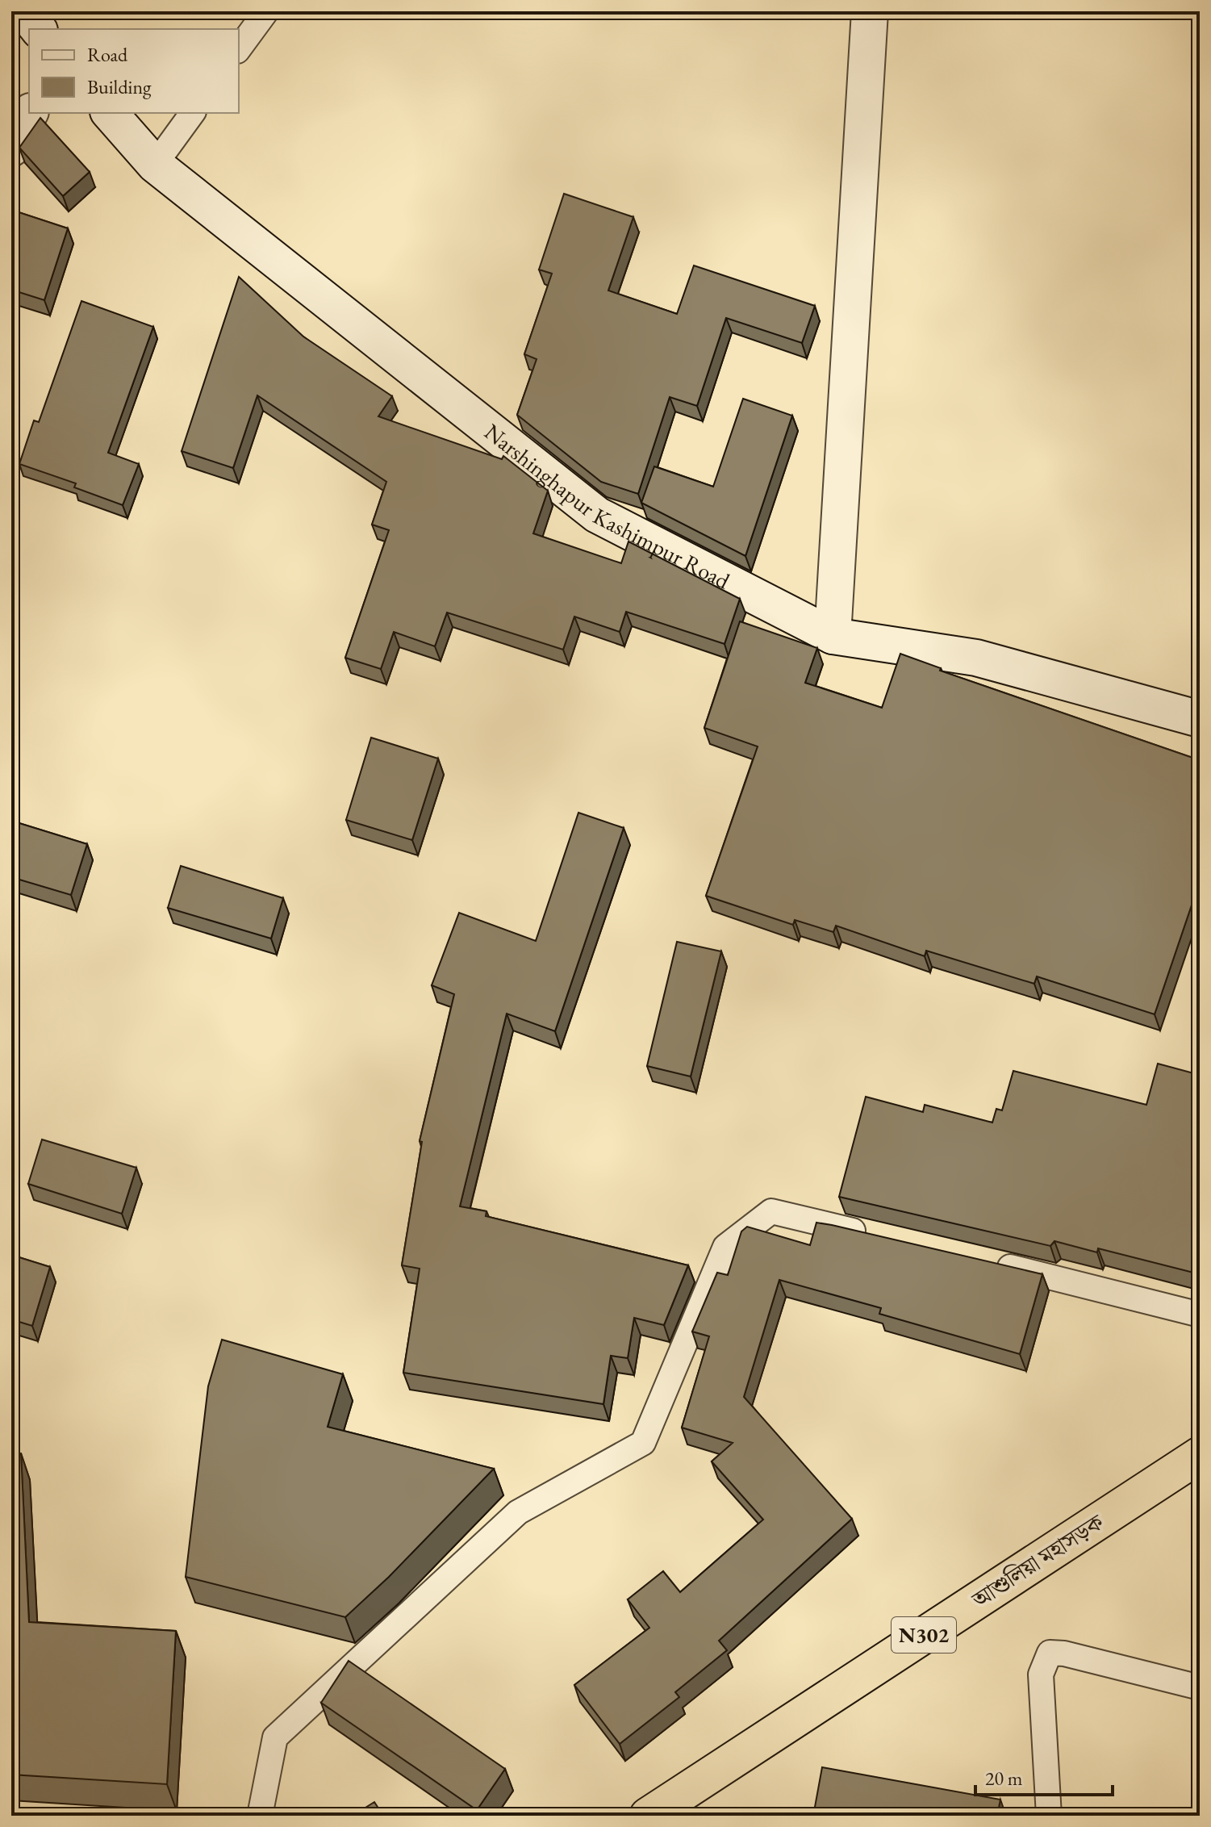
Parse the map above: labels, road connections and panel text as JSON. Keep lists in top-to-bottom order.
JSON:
{
  "streets": {
    "highway": ["আশুলিয়া মহাসড়ক", "N302"],
    "street": ["Narshinghapur Kashimpur Road"]
  },
  "legend": ["Road", "Building"],
  "scale_bar": "20 m"
}
